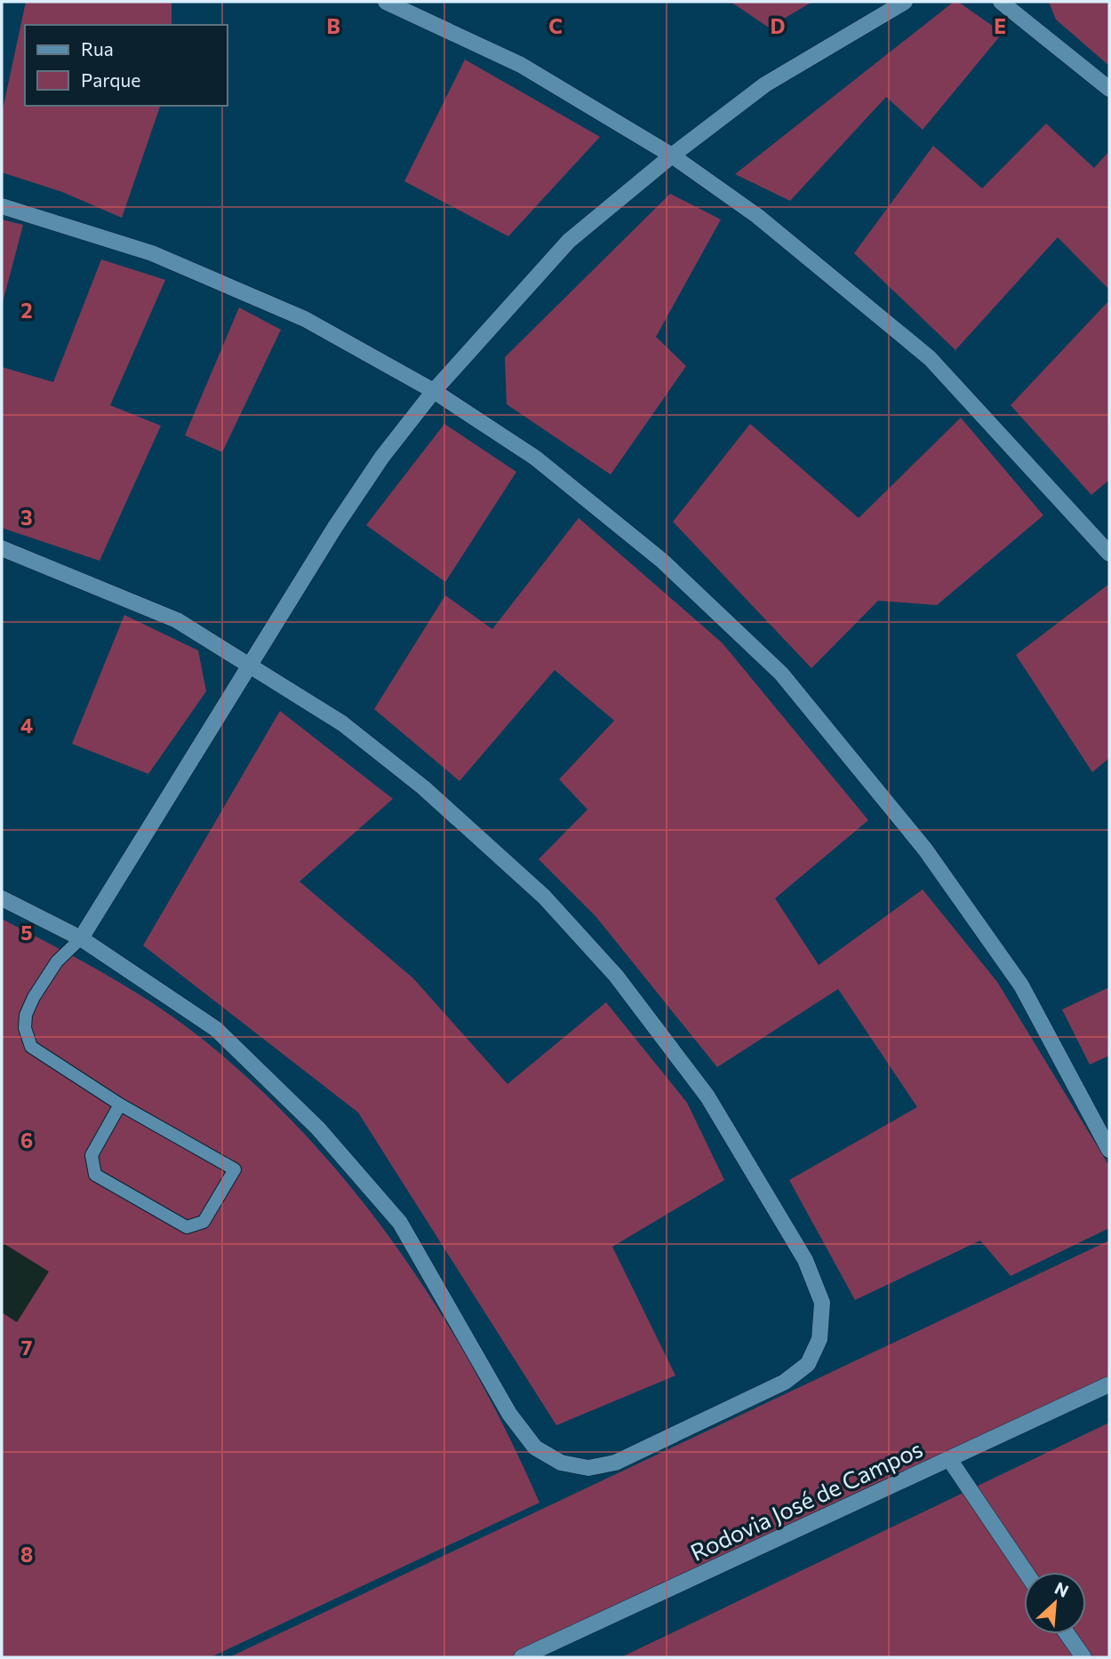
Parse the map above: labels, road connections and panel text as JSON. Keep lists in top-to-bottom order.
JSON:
{
  "streets": {
    "street": ["Rodovia José de Campos"]
  },
  "legend": ["Rua", "Parque"],
  "north": "top right",
  "grid": {
    "columns": [
      "B",
      "C",
      "D",
      "E"
    ],
    "rows": [
      "2",
      "3",
      "4",
      "5",
      "6",
      "7",
      "8"
    ]
  }
}
